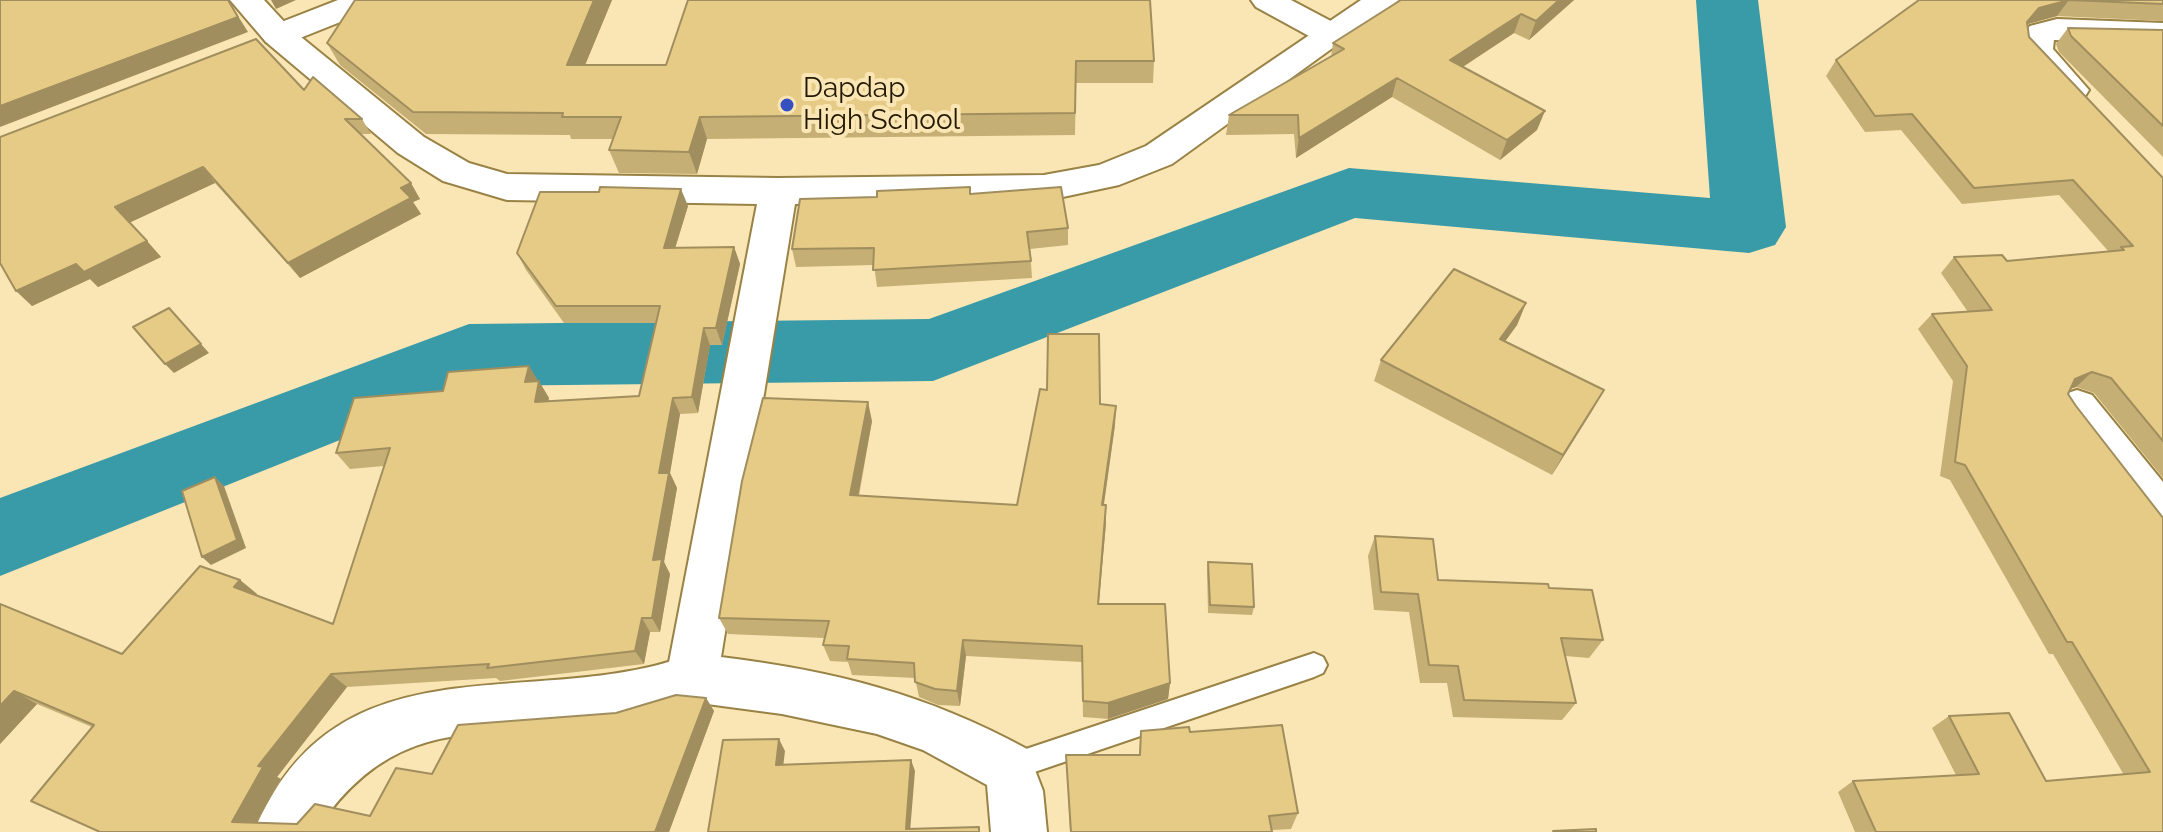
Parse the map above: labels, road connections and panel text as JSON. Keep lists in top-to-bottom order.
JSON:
{
  "places": ["Dapdap High School"]
}
